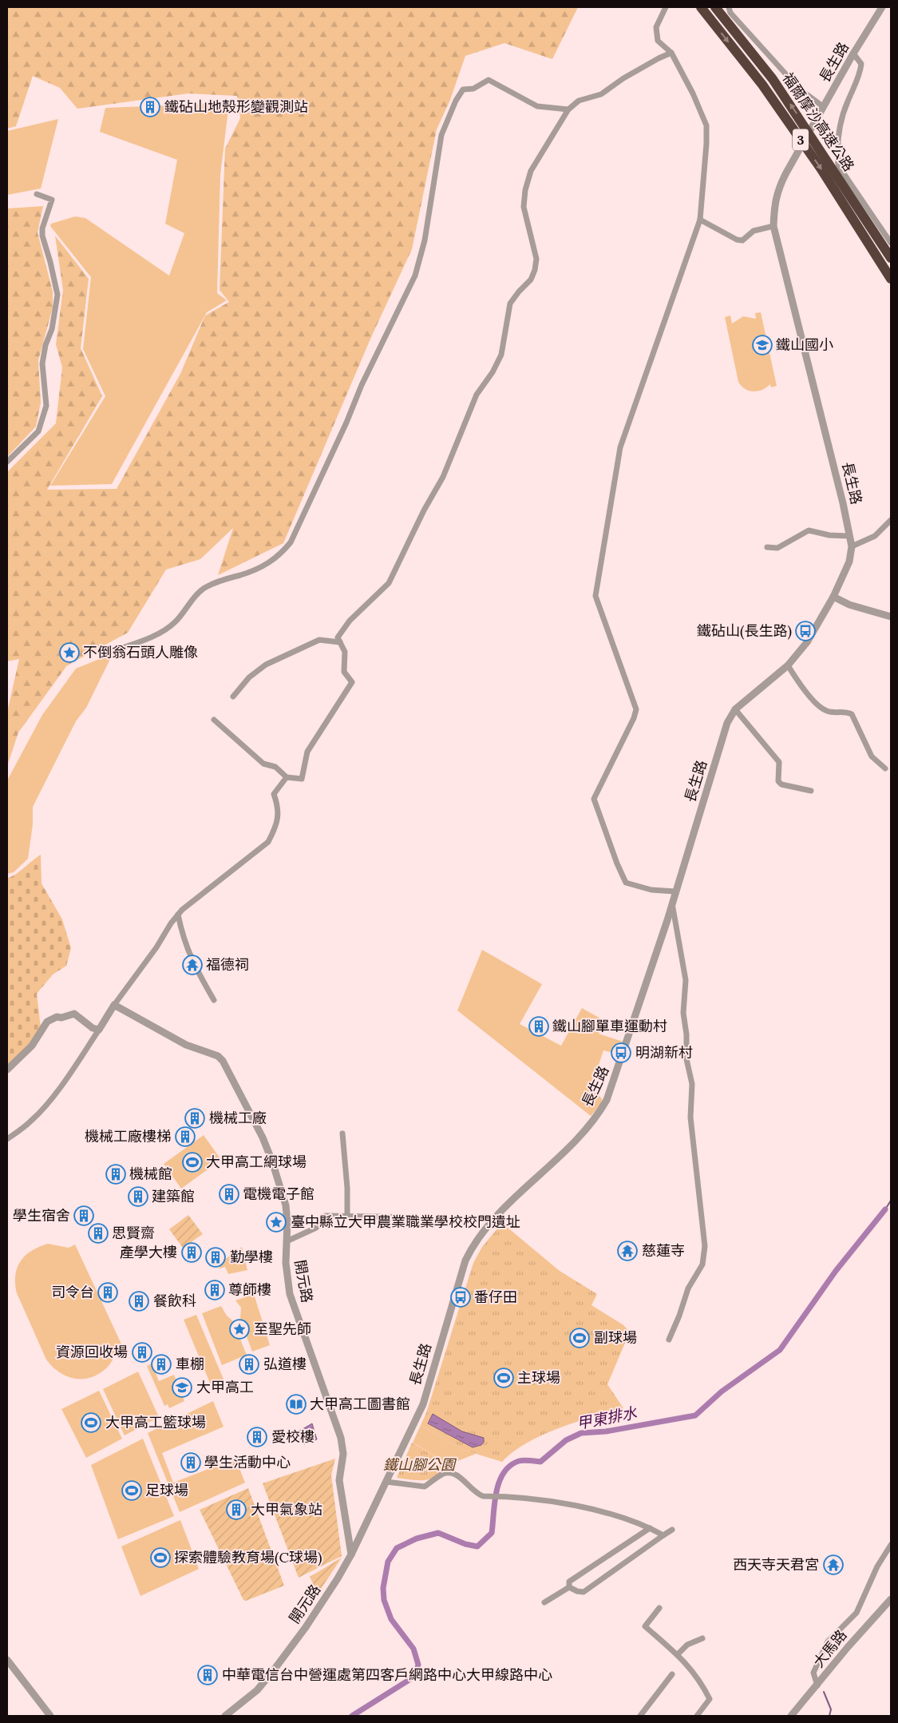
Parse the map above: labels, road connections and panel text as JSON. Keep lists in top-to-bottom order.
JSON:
{
  "streets": {
    "highway": ["福爾摩沙高速公路", "3"],
    "street": ["長生路", "開元路", "大馬路"]
  },
  "crossings": [
    ["長生路", "開元路"]
  ],
  "water": ["甲東排水"],
  "parks": ["鐵山腳公園"],
  "places": {
    "building": [
      "鐵砧山地殼形變觀測站",
      "鐵山腳單車運動村",
      "機械工廠",
      "機械工廠樓梯",
      "機械館",
      "電機電子館",
      "建築館",
      "學生宿舍",
      "思賢齋",
      "產學大樓",
      "勤學樓",
      "尊師樓",
      "司令台",
      "餐飲科",
      "資源回收場",
      "車棚",
      "弘道樓",
      "愛校樓",
      "學生活動中心",
      "大甲氣象站",
      "中華電信台中營運處第四客戶網路中心大甲線路中心"
    ],
    "school or university": ["鐵山國小", "大甲高工"],
    "bus stop": ["鐵砧山(長生路)", "明湖新村", "番仔田"],
    "place": ["不倒翁石頭人雕像", "臺中縣立大甲農業職業學校校門遺址", "至聖先師"],
    "temple": ["福德祠", "慈蓮寺", "西天寺天君宮"],
    "sports": [
      "大甲高工網球場",
      "副球場",
      "主球場",
      "大甲高工籃球場",
      "足球場",
      "探索體驗教育場(C球場)"
    ],
    "library": ["大甲高工圖書館"]
  }
}
